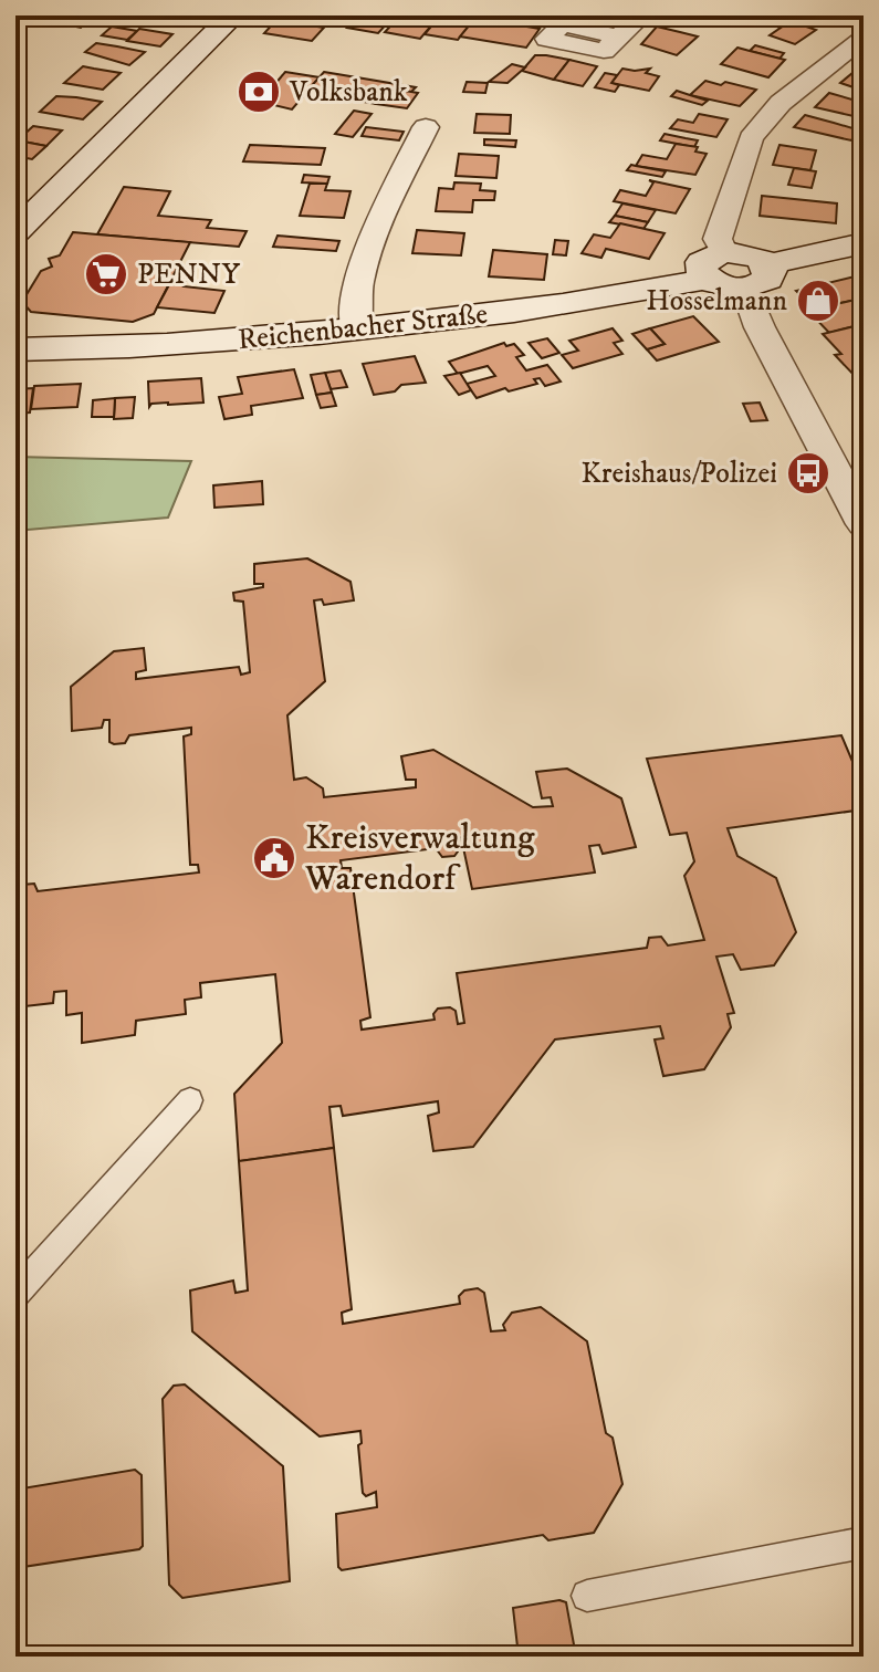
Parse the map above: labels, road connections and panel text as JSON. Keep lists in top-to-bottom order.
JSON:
{
  "streets": {
    "street": ["Reichenbacher Straße"]
  },
  "places": {
    "bank": ["Volksbank"],
    "supermarket": ["PENNY"],
    "shop": ["Hosselmann"],
    "bus stop": ["Kreishaus/Polizei"],
    "public building": ["Kreisverwaltung Warendorf"]
  }
}
